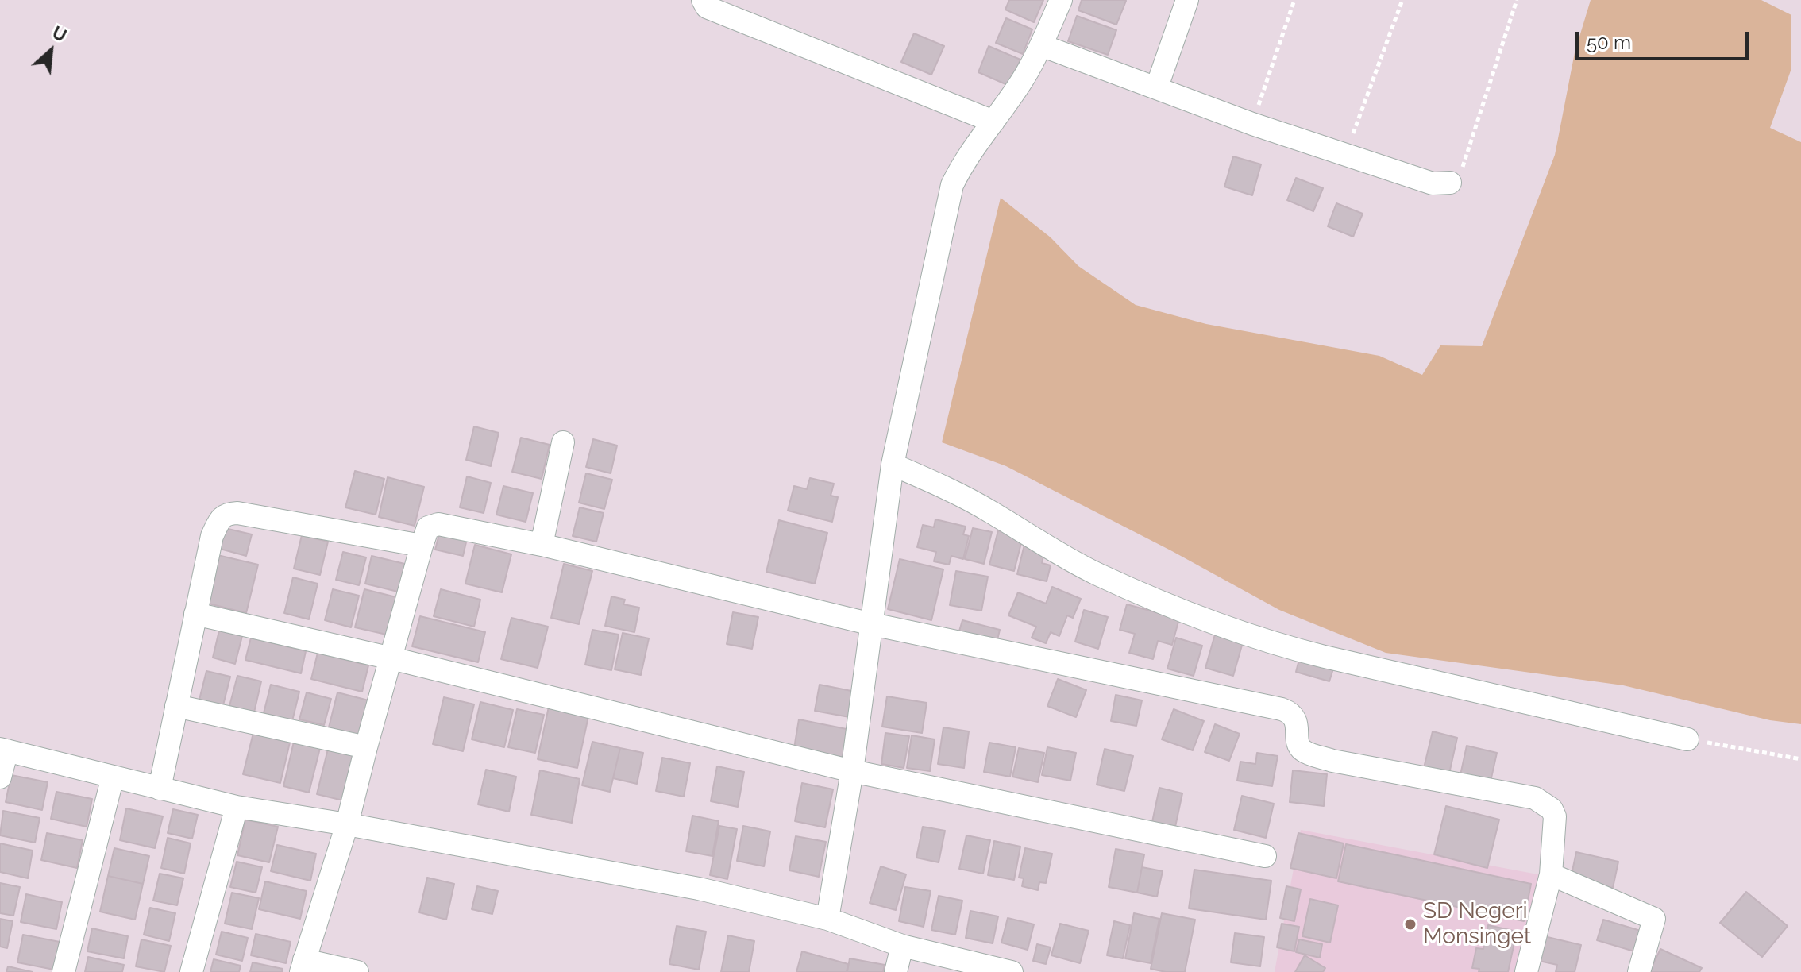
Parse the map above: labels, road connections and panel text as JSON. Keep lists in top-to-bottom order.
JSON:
{
  "places": ["SD Negeri Monsinget"],
  "scale_bar": "50 m",
  "north": "top right"
}
